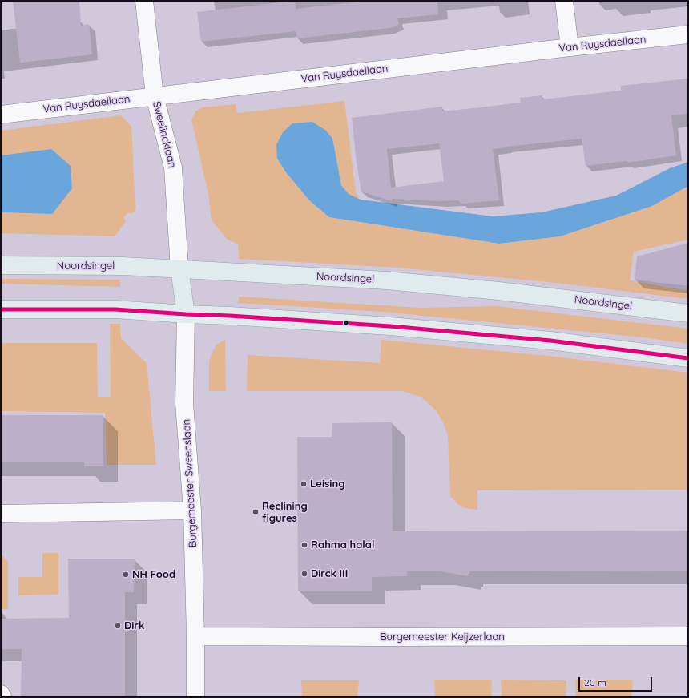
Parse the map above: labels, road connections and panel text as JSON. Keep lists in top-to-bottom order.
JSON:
{
  "streets": {
    "main road": ["Noordsingel", "Burgemeester Sweenslaan"],
    "street": ["Van Ruysdaellaan", "Sweelincklaan", "Burgemeester Keijzerlaan"]
  },
  "crossings": [
    ["Van Ruysdaellaan", "Sweelincklaan"],
    ["Sweelincklaan", "Noordsingel"],
    ["Sweelincklaan", "Burgemeester Sweenslaan"],
    ["Noordsingel", "Burgemeester Sweenslaan"],
    ["Burgemeester Sweenslaan", "Burgemeester Keijzerlaan"]
  ],
  "places": [
    "Leising",
    "Reclining figures",
    "Rahma halal",
    "Dirck III",
    "NH Food",
    "Dirk"
  ],
  "scale_bar": "20 m"
}
